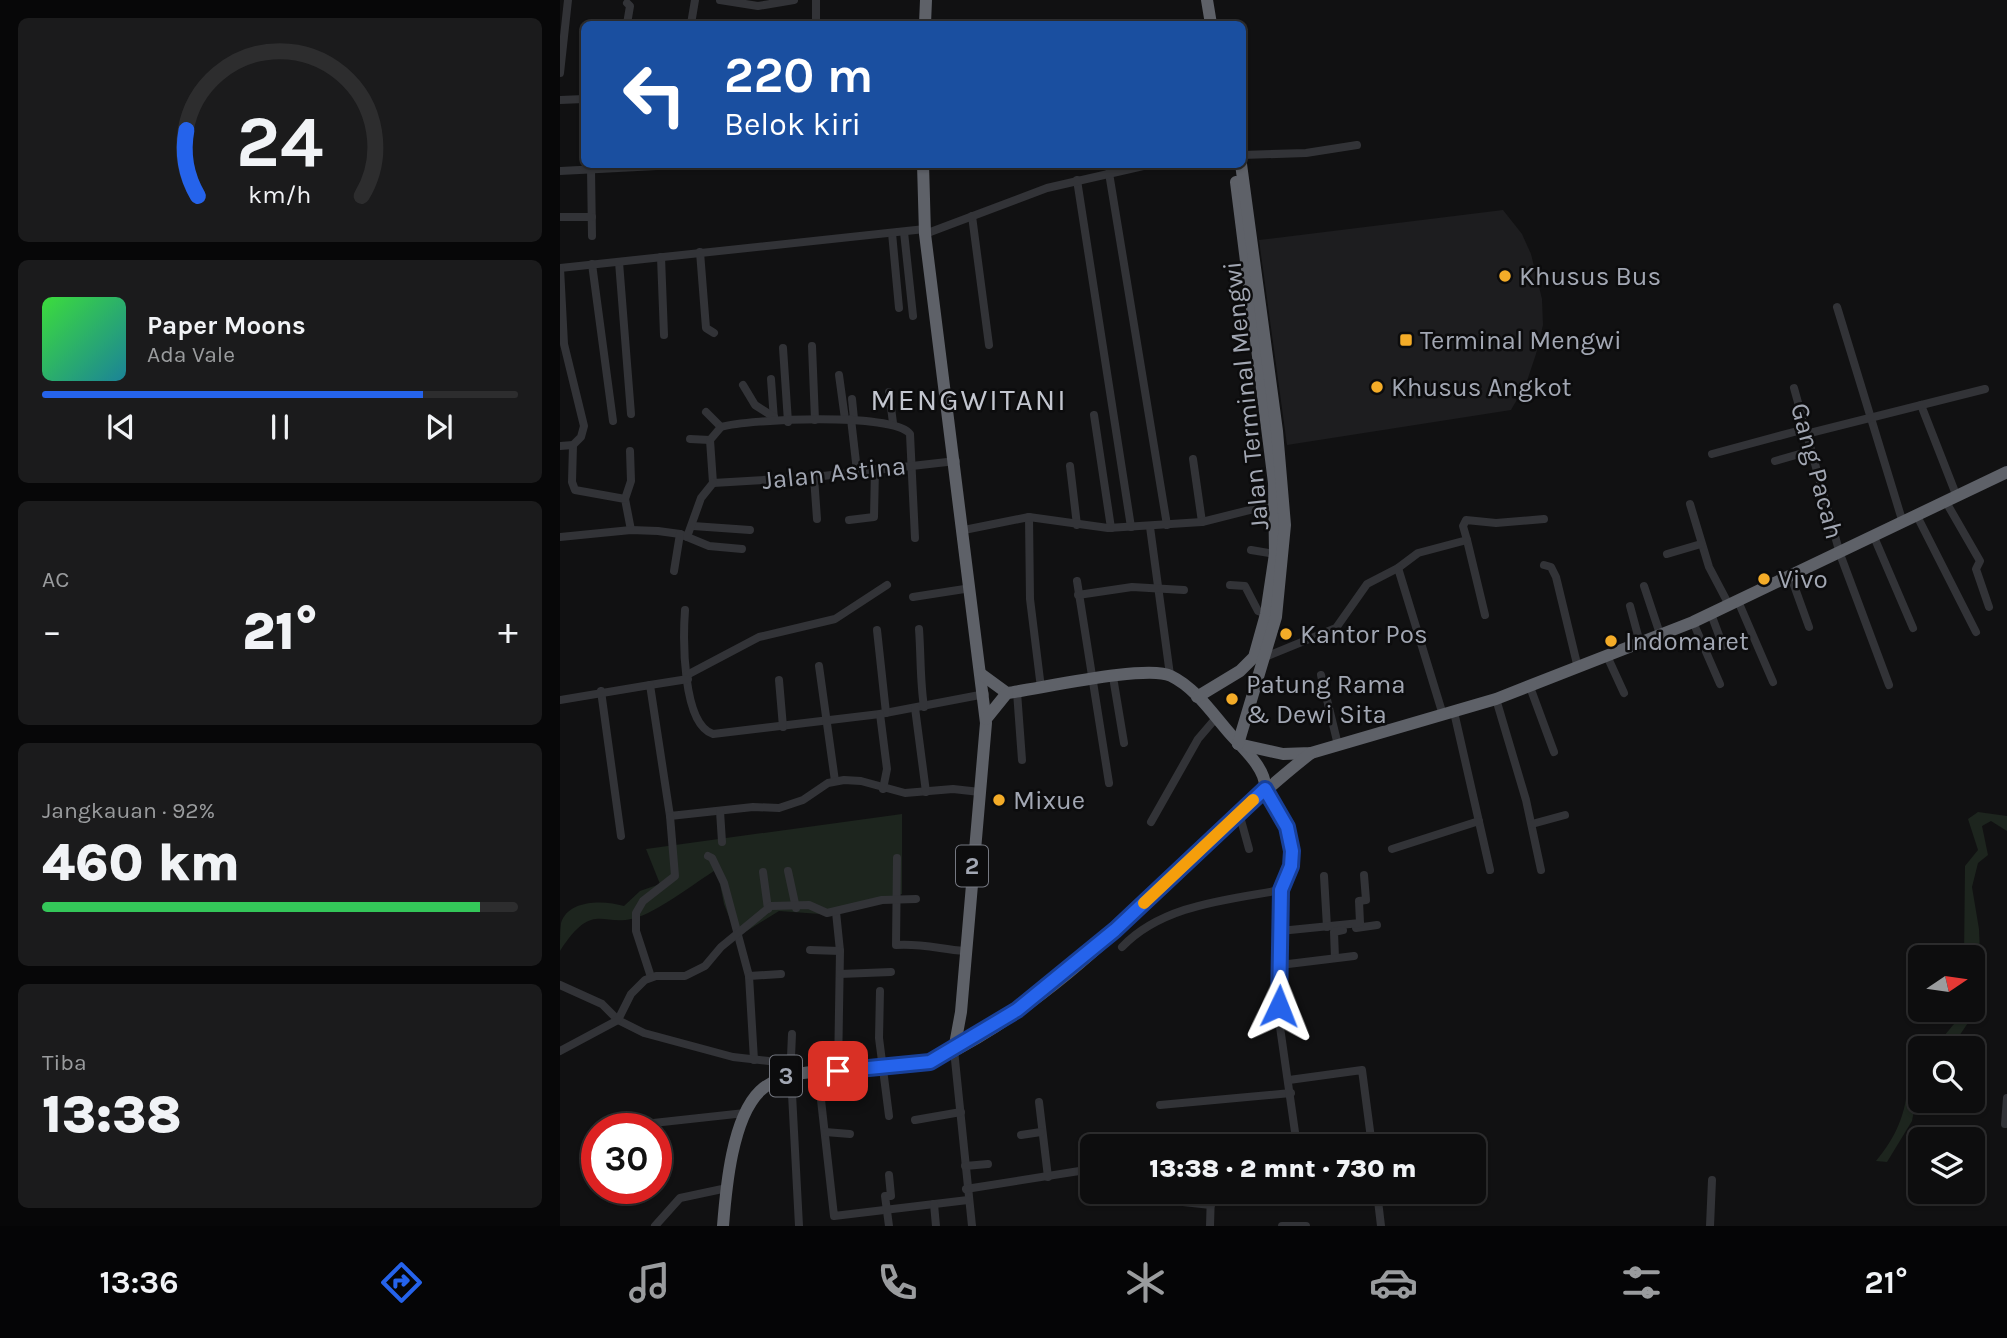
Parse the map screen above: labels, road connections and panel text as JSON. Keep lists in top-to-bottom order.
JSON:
{
  "streets": {
    "highway": ["Jalan Terminal Mengwi", "2", "3"],
    "street": ["Gang Pacah", "Jalan Astina"]
  },
  "districts": ["MENGWITANI"],
  "places": {
    "other": [
      "Khusus Bus",
      "Khusus Angkot",
      "Vivo",
      "Kantor Pos",
      "Indomaret",
      "Patung Rama & Dewi Sita",
      "Mixue"
    ],
    "transit": ["Terminal Mengwi"]
  },
  "north": "right",
  "page": {
    "turn": ["220 m", "Belok kiri"],
    "song": ["Paper Moons", "Ada Vale"],
    "tile": [
      "AC",
      ["Jangkauan · 92%", "460 km"],
      ["Tiba", "13:38"]
    ],
    "heat": ["−", "21°", "+"],
    "limit": "30",
    "trip": "13:38 · 2 mnt · 730 m",
    "tabs": ["13:36", "21°"],
    "gauge": ["24", "km/h"]
  }
}
